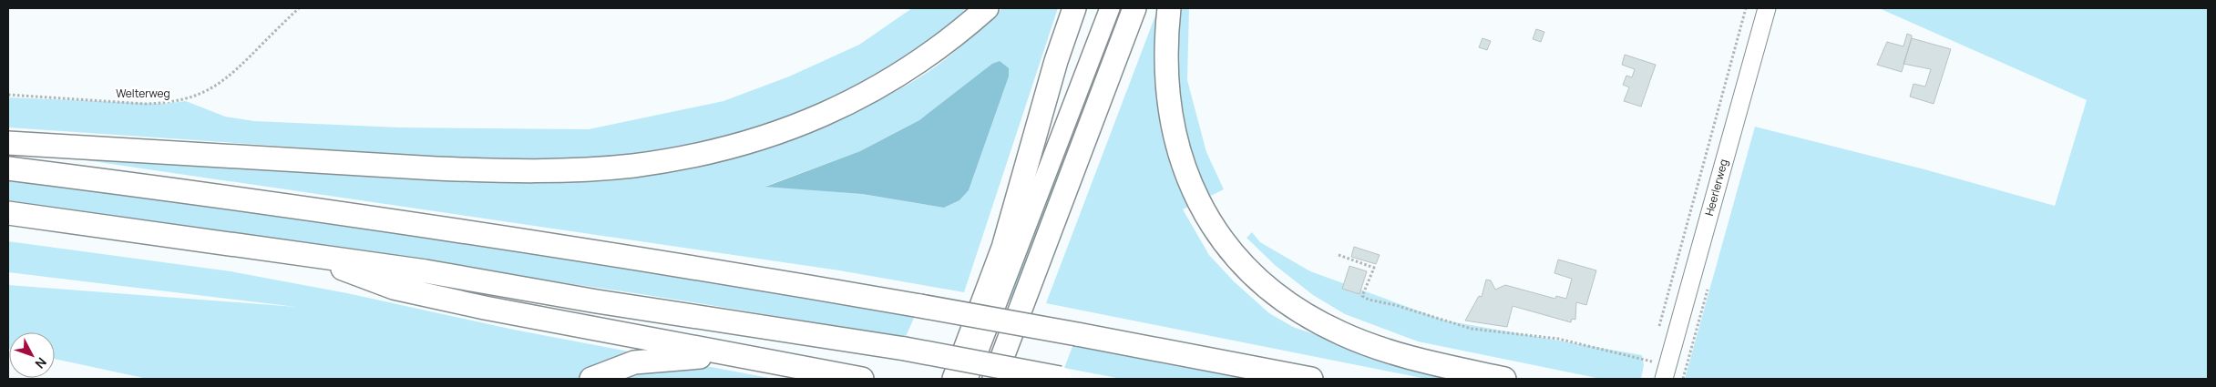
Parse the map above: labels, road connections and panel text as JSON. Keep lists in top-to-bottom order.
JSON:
{
  "streets": {
    "street": ["Heerlerweg"],
    "path": ["Welterweg"]
  },
  "north": "bottom right"
}
